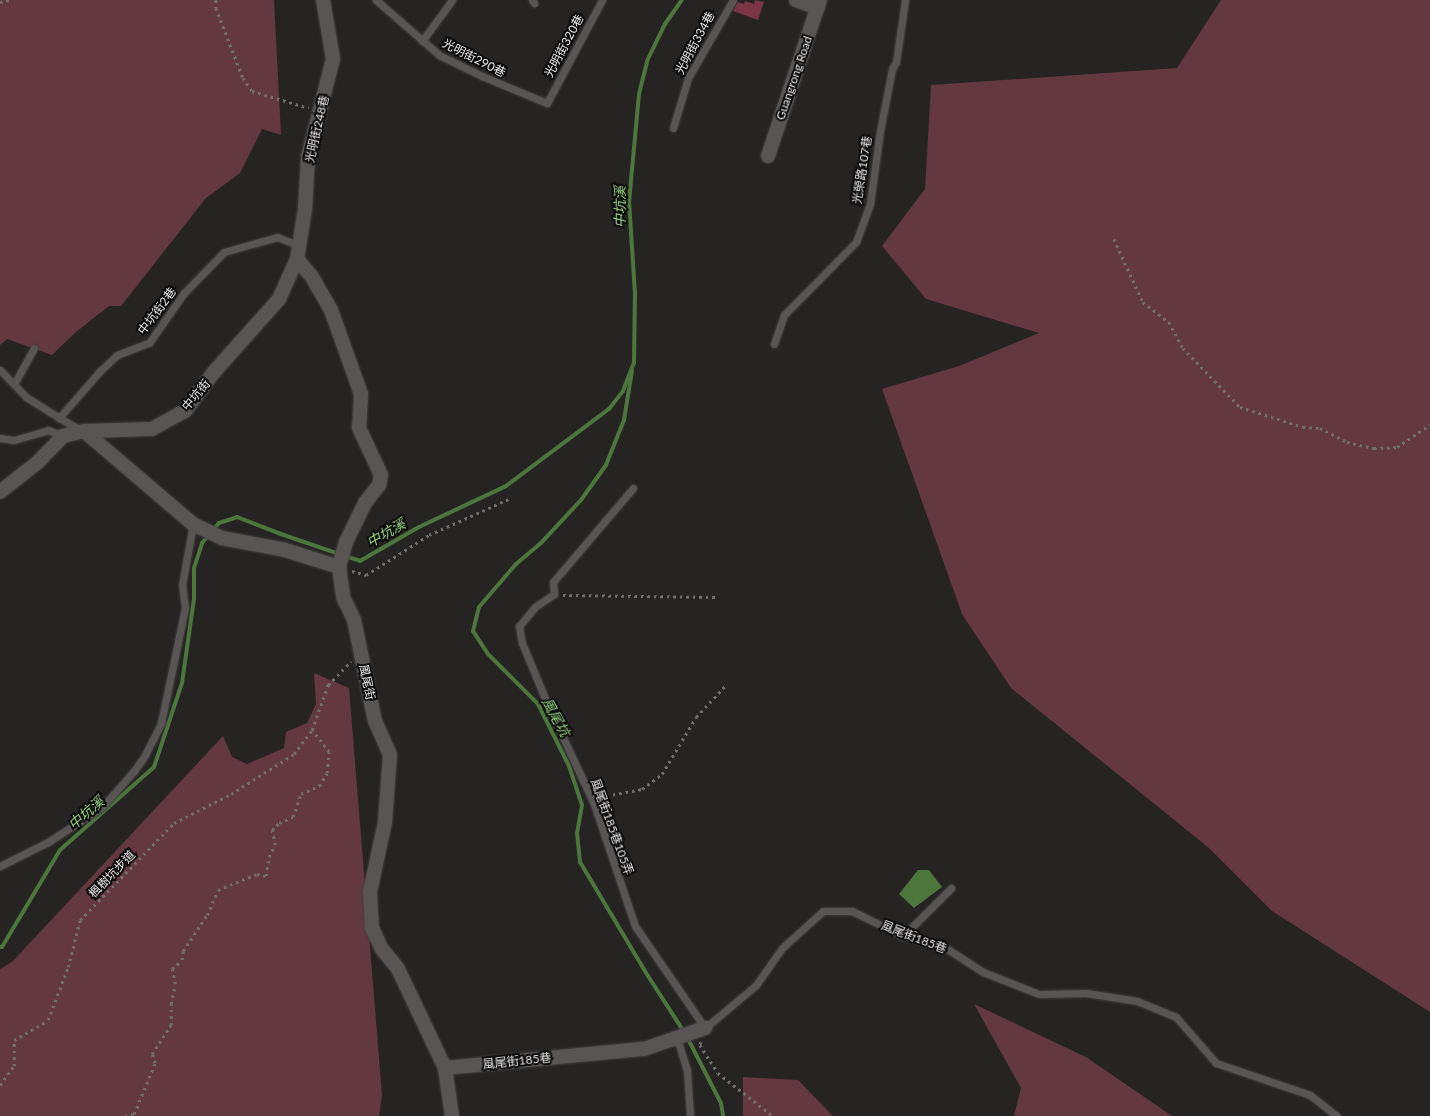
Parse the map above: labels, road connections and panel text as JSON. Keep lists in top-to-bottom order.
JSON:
{
  "streets": {
    "street": [
      "Guangrong Road",
      "光明街248巷",
      "中坑街",
      "風尾街",
      "風尾街185巷"
    ],
    "lane": [
      "光明街334巷",
      "光明街320巷",
      "光明街290巷",
      "光榮路107巷",
      "中坑街2巷",
      "風尾街185巷105弄"
    ],
    "path": ["楓樹坑步道"]
  },
  "crossings": [
    ["光明街320巷", "光明街290巷"],
    ["光明街248巷", "中坑街2巷"],
    ["光明街248巷", "中坑街"],
    ["光明街248巷", "風尾街"],
    ["中坑街2巷", "中坑街"],
    ["中坑街2巷", "風尾街"],
    ["中坑街", "風尾街"],
    ["風尾街", "楓樹坑步道"],
    ["風尾街", "風尾街185巷"],
    ["風尾街185巷105弄", "風尾街185巷"]
  ],
  "water": ["中坑溪", "風尾坑"]
}
